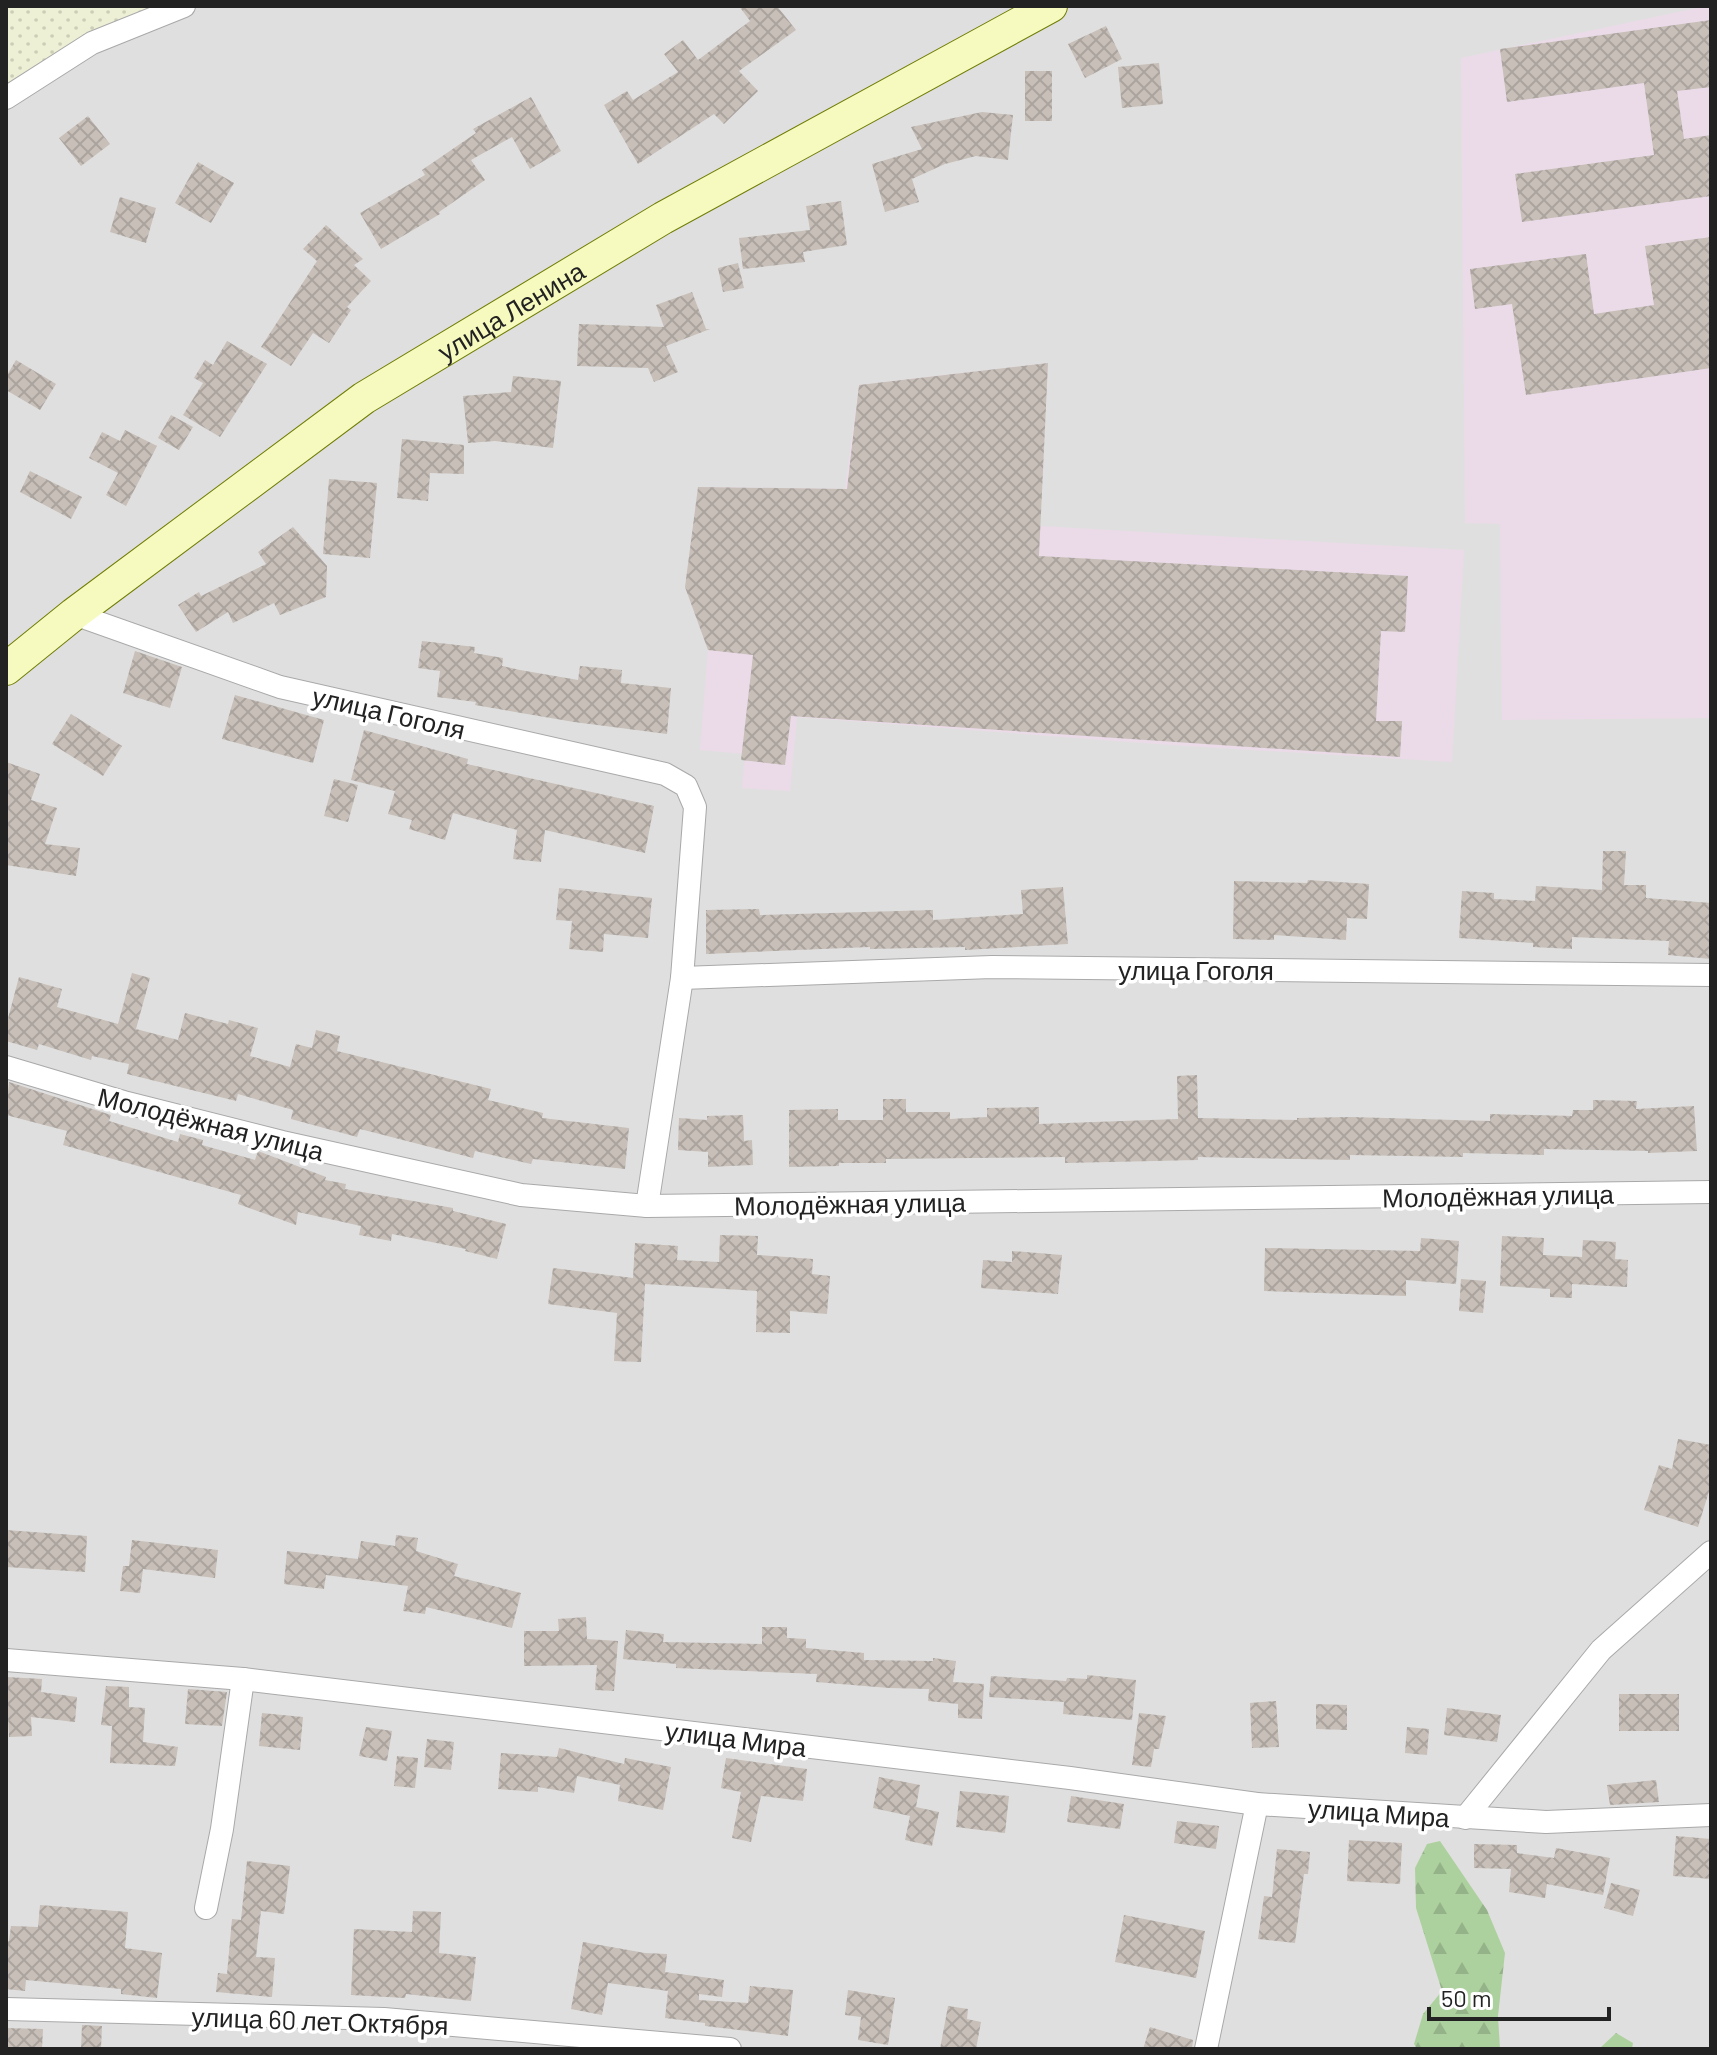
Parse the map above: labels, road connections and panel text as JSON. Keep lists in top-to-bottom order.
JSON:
{
  "streets": {
    "main road": ["улица Ленина"],
    "street": [
      "улица Гоголя",
      "Молодёжная улица",
      "улица Мира",
      "улица 60 лет Октября"
    ]
  },
  "crossings": [
    ["улица Ленина", "улица Гоголя"]
  ],
  "scale_bar": "50 m"
}
